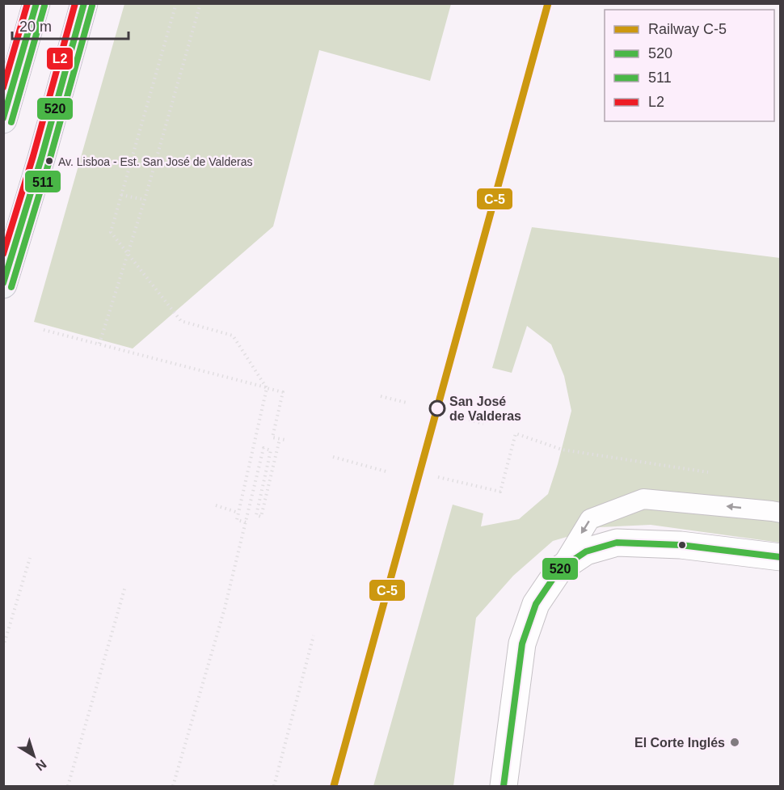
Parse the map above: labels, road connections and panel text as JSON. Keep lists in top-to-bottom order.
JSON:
{
  "places": ["Av. Lisboa - Est. San José de Valderas", "San José de Valderas", "El Corte Inglés"],
  "lines": [
    "rail line C-5",
    "transit line 520",
    "transit line L2",
    "transit line 511"
  ],
  "legend": [
    "Railway C-5",
    "520",
    "511",
    "L2"
  ],
  "scale_bar": "20 m",
  "north": "bottom right"
}
